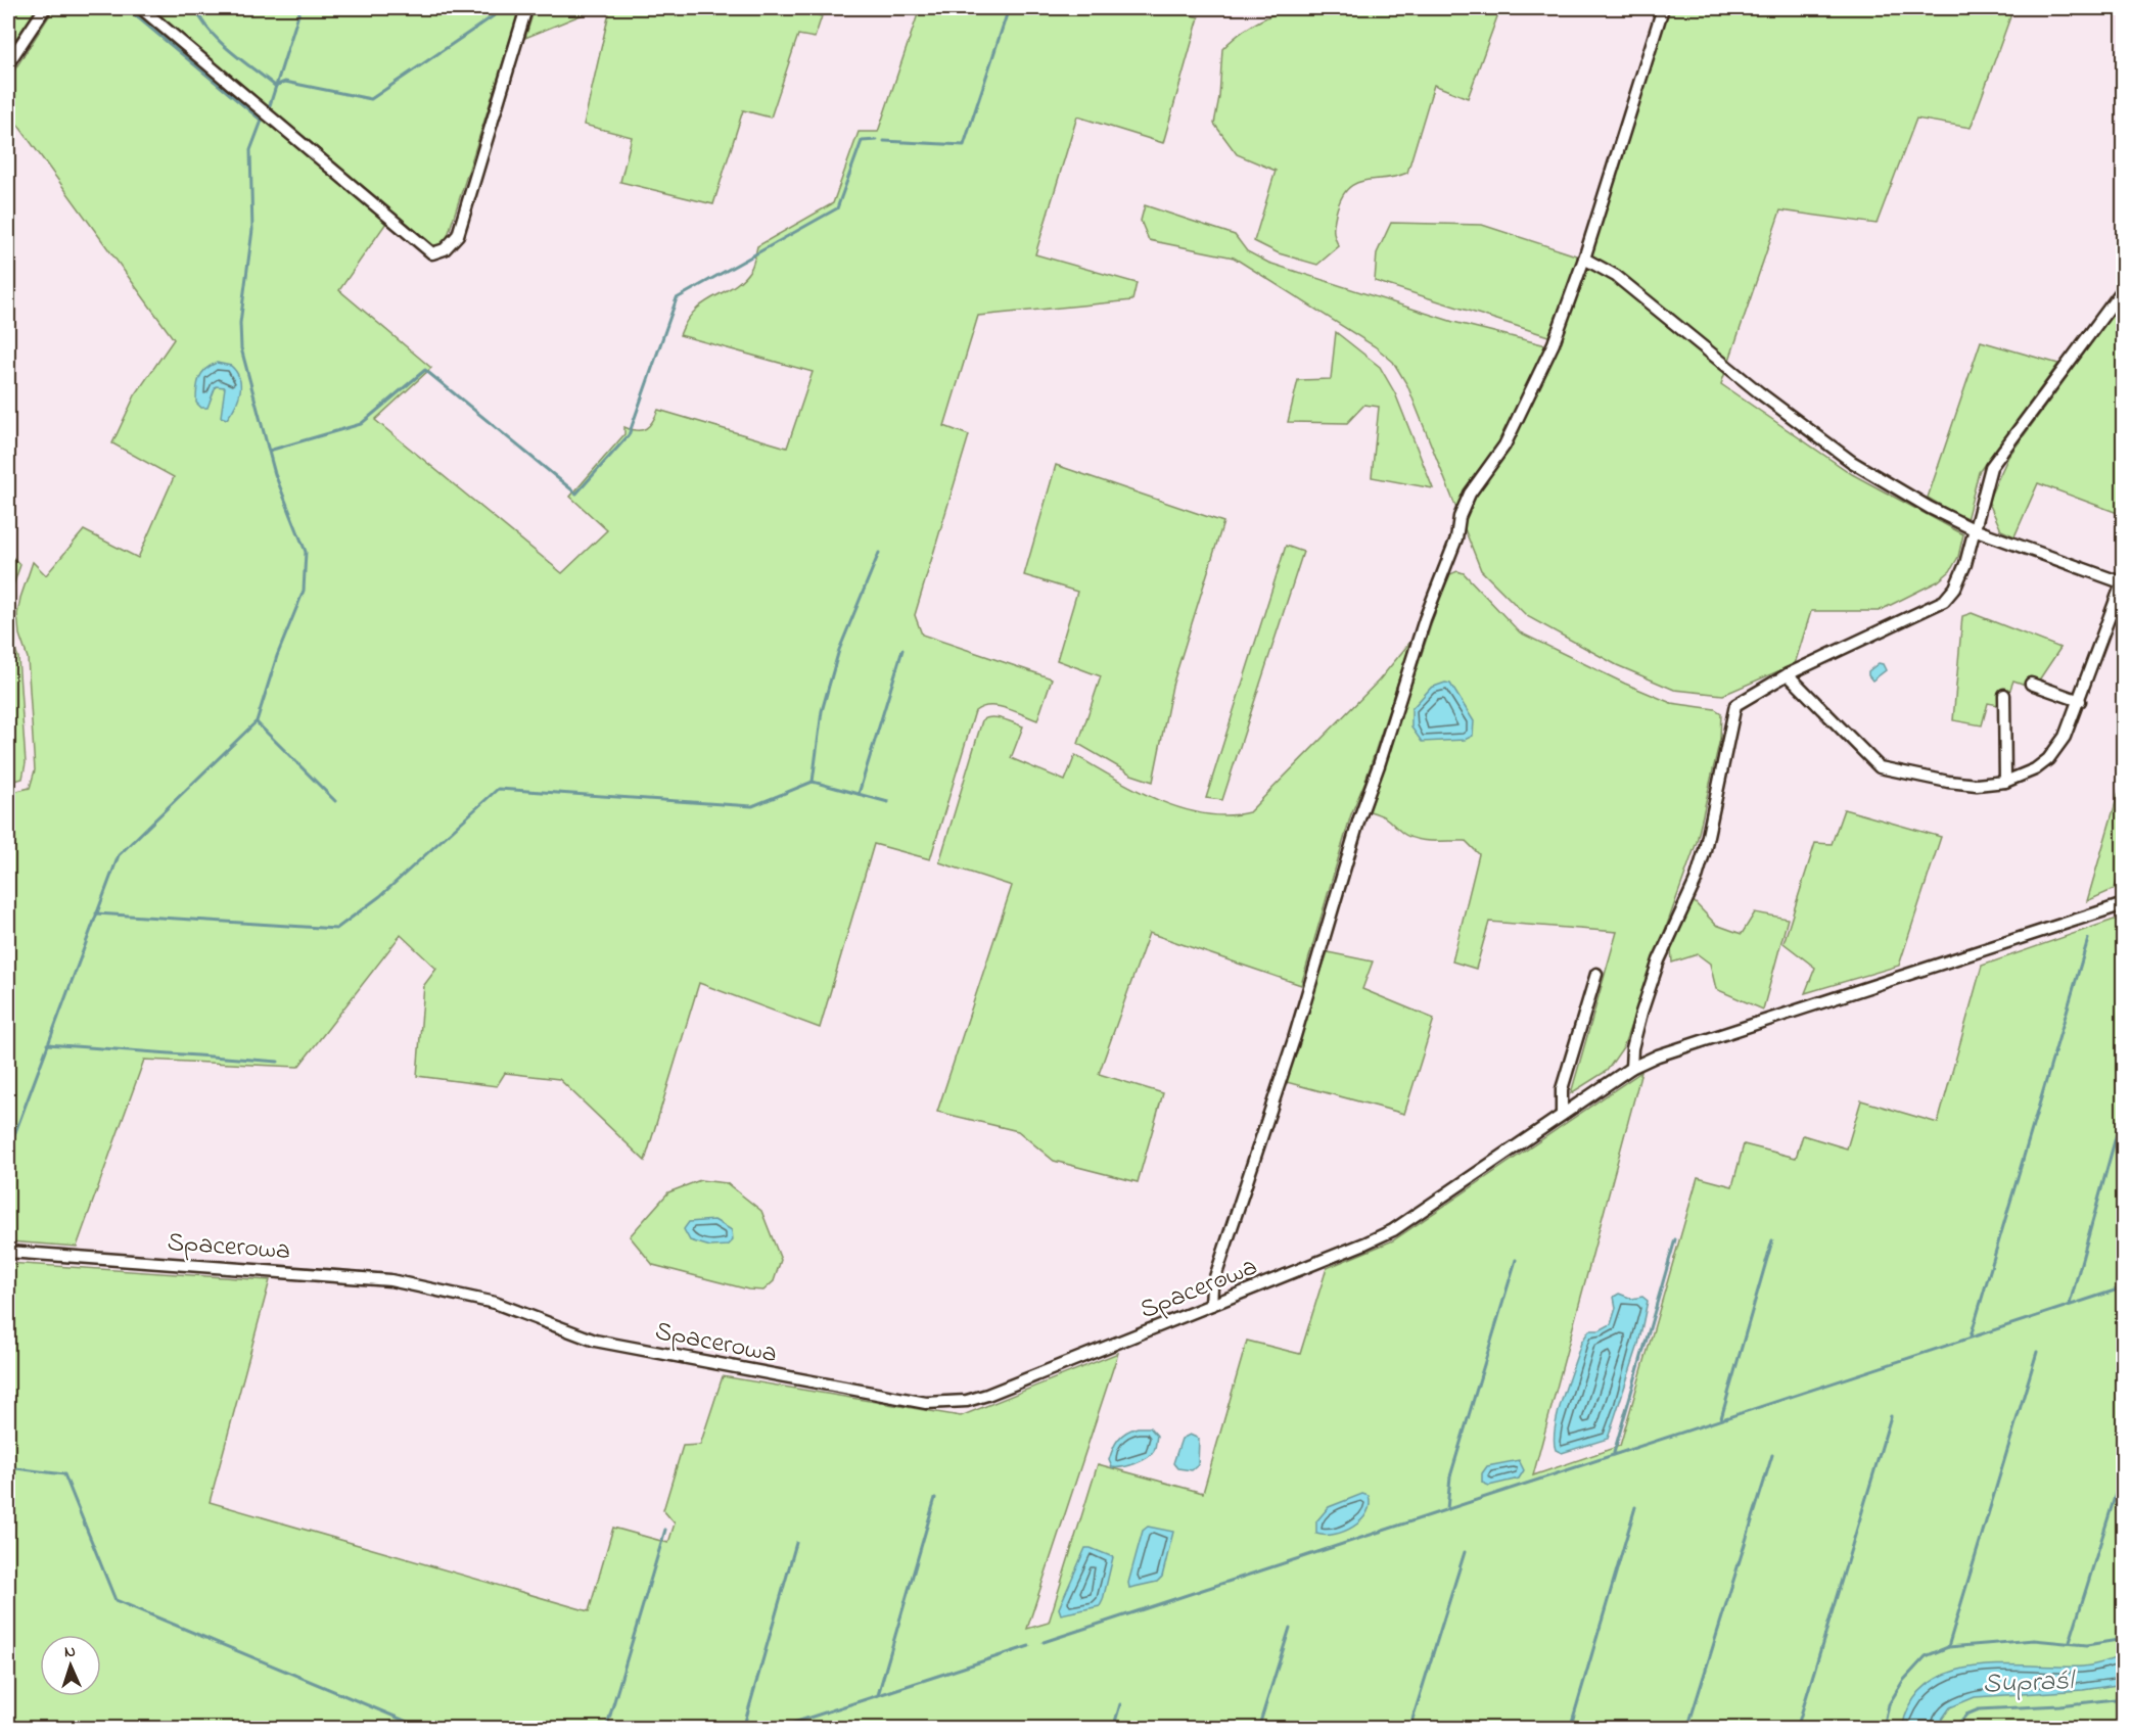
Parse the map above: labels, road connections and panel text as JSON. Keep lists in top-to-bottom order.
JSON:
{
  "streets": {
    "street": ["Spacerowa"]
  },
  "water": ["Supraśl"],
  "north": "top"
}
